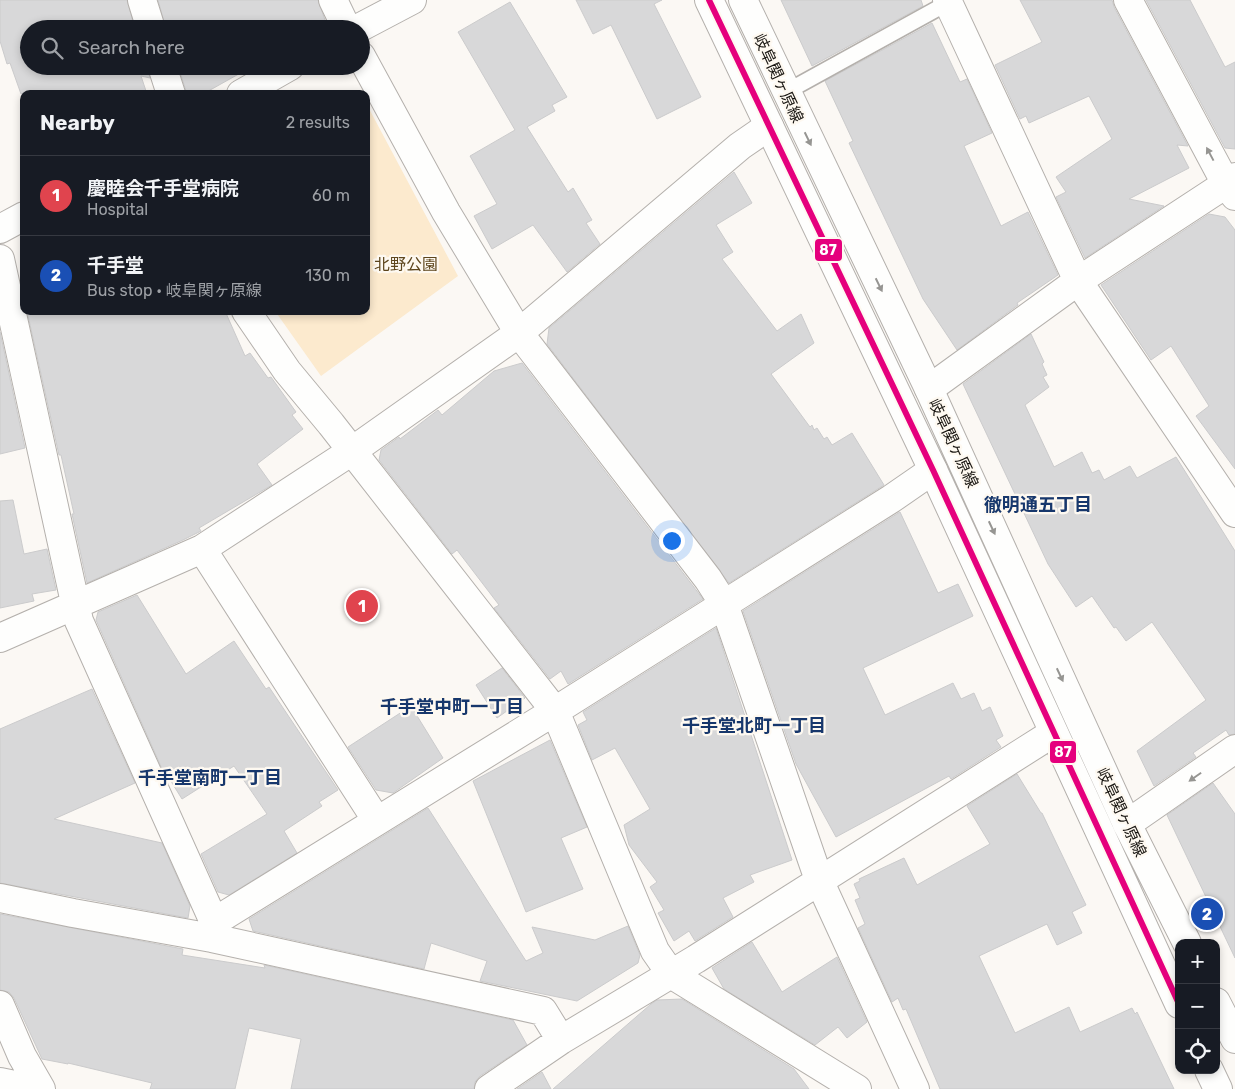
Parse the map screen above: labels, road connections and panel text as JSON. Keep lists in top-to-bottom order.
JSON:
{
  "streets": {
    "street": ["岐阜関ヶ原線"]
  },
  "districts": [
    "徹明通五丁目",
    "千手堂中町一丁目",
    "千手堂北町一丁目",
    "千手堂南町一丁目"
  ],
  "parks": ["北野公園"],
  "lines": ["transit line 87"],
  "page": {
    "search": "Search here",
    "heading": ["Nearby", "2 results"],
    "list": [
      {
        "mark": "1",
        "name": "慶睦会千手堂病院",
        "note": "Hospital",
        "value": "60 m"
      },
      {
        "mark": "2",
        "name": "千手堂",
        "note": "Bus stop · 岐阜関ヶ原線",
        "value": "130 m"
      }
    ],
    "pins": ["1", "2"],
    "map_buttons": ["+", "−"]
  }
}
